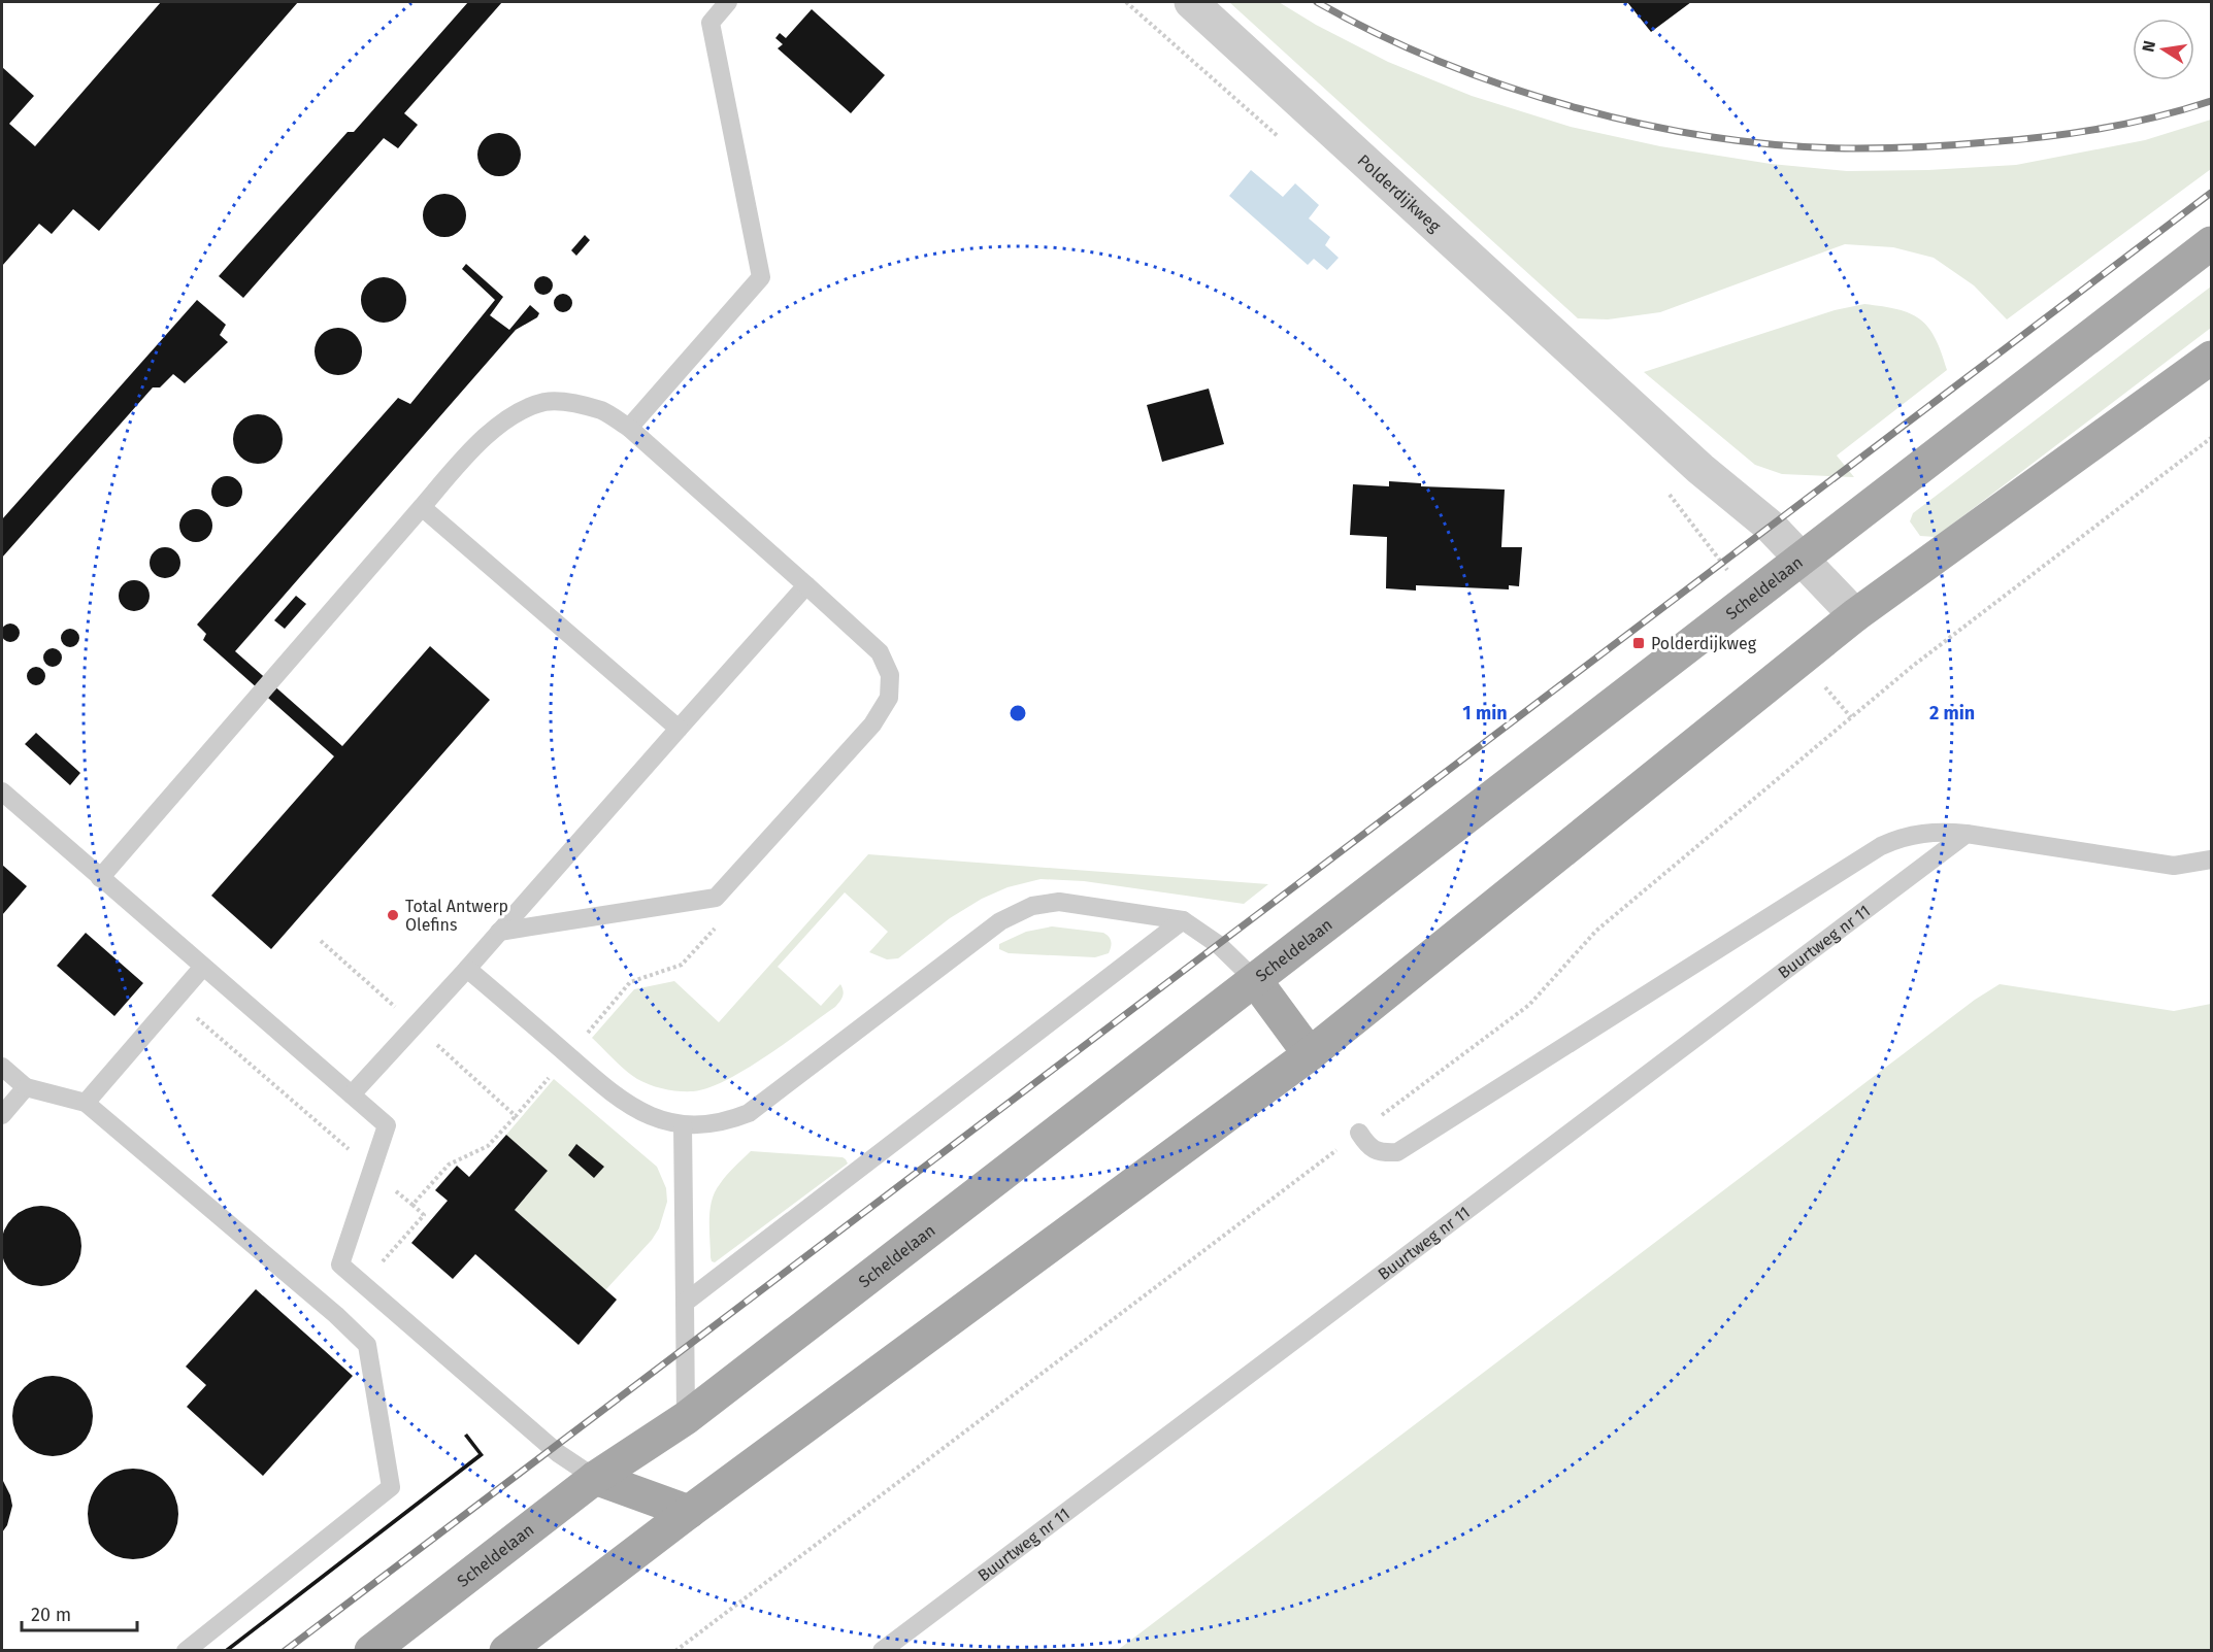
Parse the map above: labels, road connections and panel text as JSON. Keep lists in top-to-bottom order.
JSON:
{
  "streets": {
    "main road": ["Scheldelaan"],
    "street": ["Polderdijkweg"],
    "lane": ["Buurtweg nr 11"]
  },
  "crossings": [
    ["Polderdijkweg", "Scheldelaan"]
  ],
  "places": {
    "transit": ["Polderdijkweg"],
    "other": ["Total Antwerp Olefins"]
  },
  "scale_bar": "20 m",
  "north": "left",
  "rings": ["1 min", "2 min"]
}
